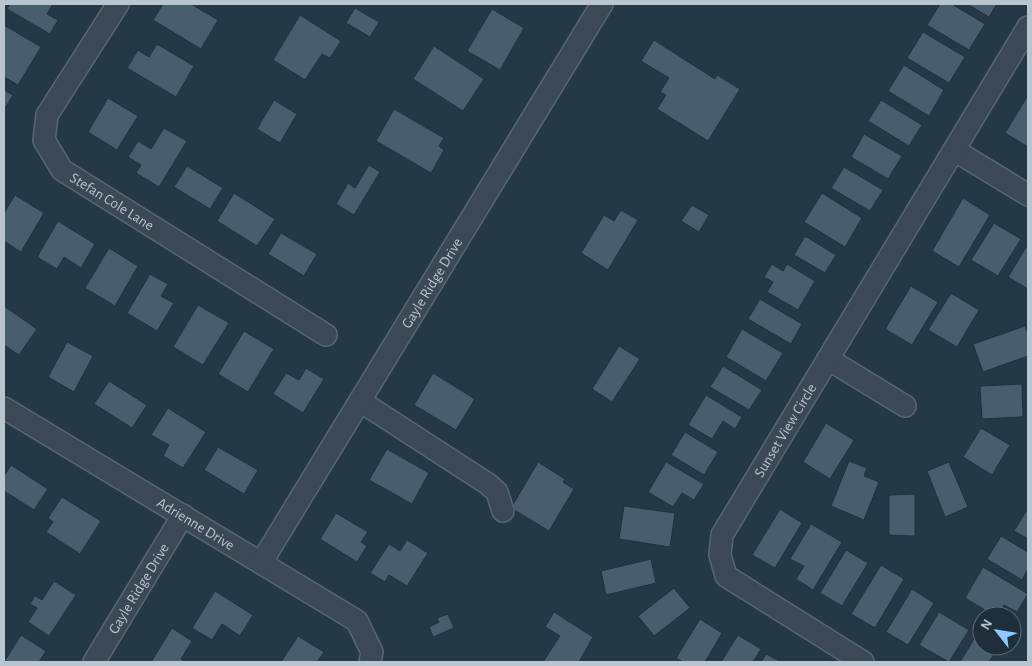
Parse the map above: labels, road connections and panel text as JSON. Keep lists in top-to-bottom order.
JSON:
{
  "streets": {
    "street": [
      "Stefan Cole Lane",
      "Gayle Ridge Drive",
      "Sunset View Circle",
      "Adrienne Drive"
    ]
  },
  "crossings": [
    ["Gayle Ridge Drive", "Adrienne Drive"]
  ],
  "north": "top left"
}
